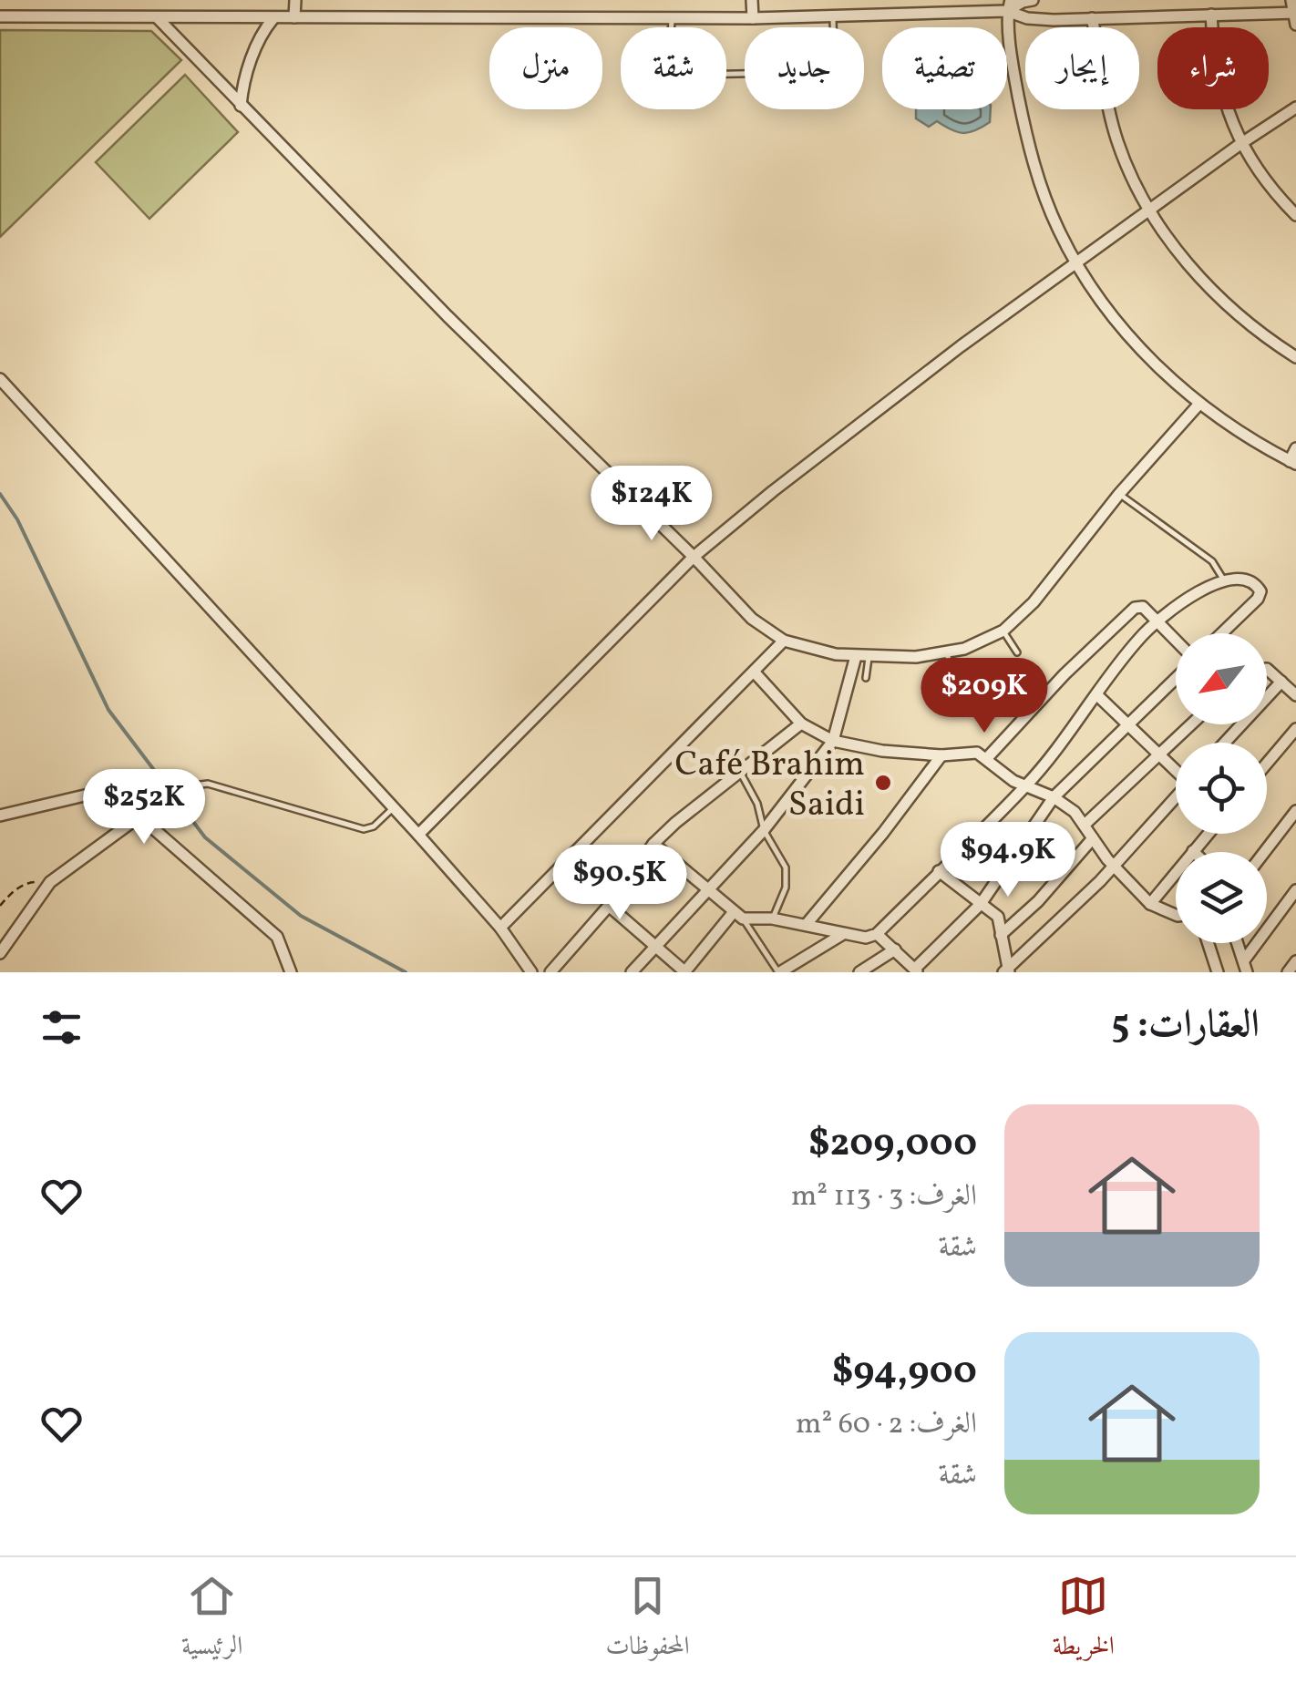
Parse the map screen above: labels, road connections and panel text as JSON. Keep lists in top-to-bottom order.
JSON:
{
  "places": ["Café Brahim Saidi"],
  "north": "bottom left",
  "page": {
    "chip": [
      "شراء",
      "إيجار",
      "تصفية",
      "جديد",
      "شقة",
      "منزل"
    ],
    "price": [
      "$124K",
      "$209K",
      "$252K",
      "$94.9K",
      "$90.5K"
    ],
    "heading": "العقارات: 5",
    "list": [
      {
        "name": "$209,000",
        "note": "الغرف: 3 · 113 m² · شقة"
      },
      {
        "name": "$94,900",
        "note": "الغرف: 2 · 60 m² · شقة"
      }
    ],
    "tabs": ["الخريطة", "المحفوظات", "الرئيسية"]
  }
}
